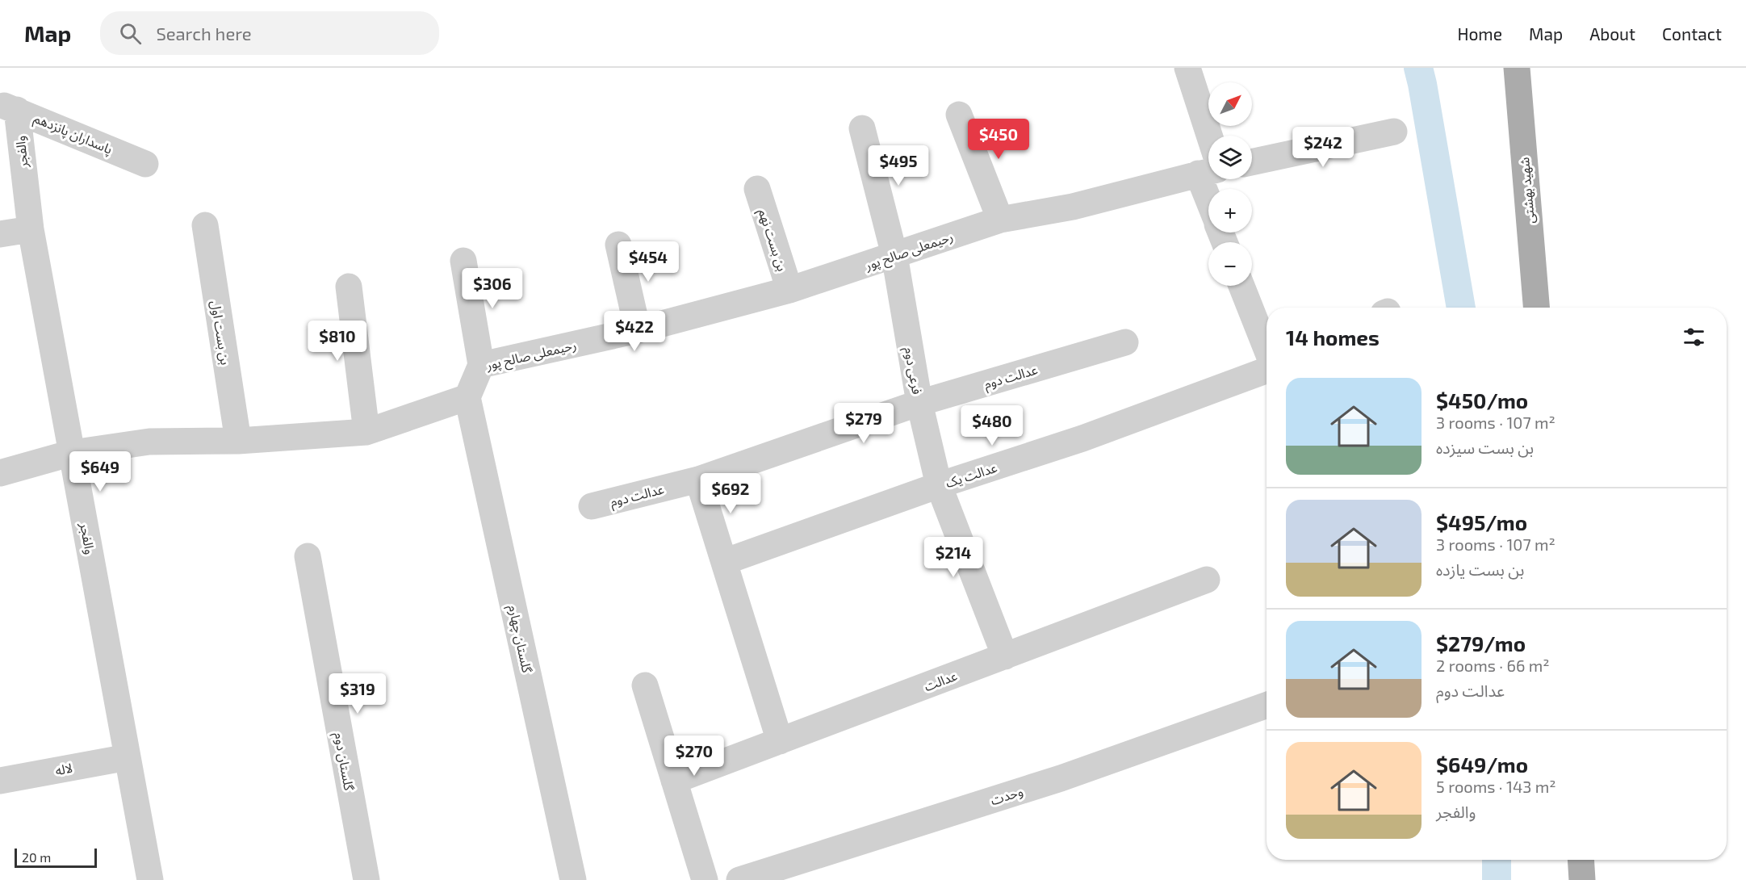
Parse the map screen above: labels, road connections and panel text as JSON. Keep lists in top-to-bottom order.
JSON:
{
  "streets": {
    "main road": ["شهید بهشتی"],
    "street": [
      "پاسداران پانزدهم",
      "والفجر",
      "بن بست نهم",
      "رحیمعلی صالح پور",
      "بن بست اول",
      "فرعی دوم",
      "عدالت دوم",
      "عدالت یک",
      "گلستان چهارم",
      "عدالت",
      "گلستان دوم",
      "لاله",
      "وحدت"
    ]
  },
  "crossings": [
    ["پاسداران پانزدهم", "والفجر"],
    ["والفجر", "لاله"],
    ["بن بست نهم", "رحیمعلی صالح پور"],
    ["رحیمعلی صالح پور", "فرعی دوم"],
    ["رحیمعلی صالح پور", "گلستان چهارم"],
    ["فرعی دوم", "عدالت دوم"],
    ["فرعی دوم", "عدالت یک"],
    ["فرعی دوم", "عدالت"]
  ],
  "scale_bar": "20 m",
  "north": "top right",
  "page": {
    "header": "Map",
    "search": "Search here",
    "nav": [
      "Home",
      "Map",
      "About",
      "Contact"
    ],
    "map_buttons": ["+", "−"],
    "price": [
      "$450",
      "$242",
      "$495",
      "$454",
      "$306",
      "$422",
      "$810",
      "$279",
      "$480",
      "$649",
      "$692",
      "$214",
      "$319",
      "$270"
    ],
    "heading": "14 homes",
    "list": [
      {
        "name": "$450/mo",
        "note": "3 rooms · 107 m² · بن بست سیزده"
      },
      {
        "name": "$495/mo",
        "note": "3 rooms · 107 m² · بن بست یازده"
      },
      {
        "name": "$279/mo",
        "note": "2 rooms · 66 m² · عدالت دوم"
      },
      {
        "name": "$649/mo",
        "note": "5 rooms · 143 m² · والفجر"
      }
    ],
    "scale": "20 m"
  }
}
